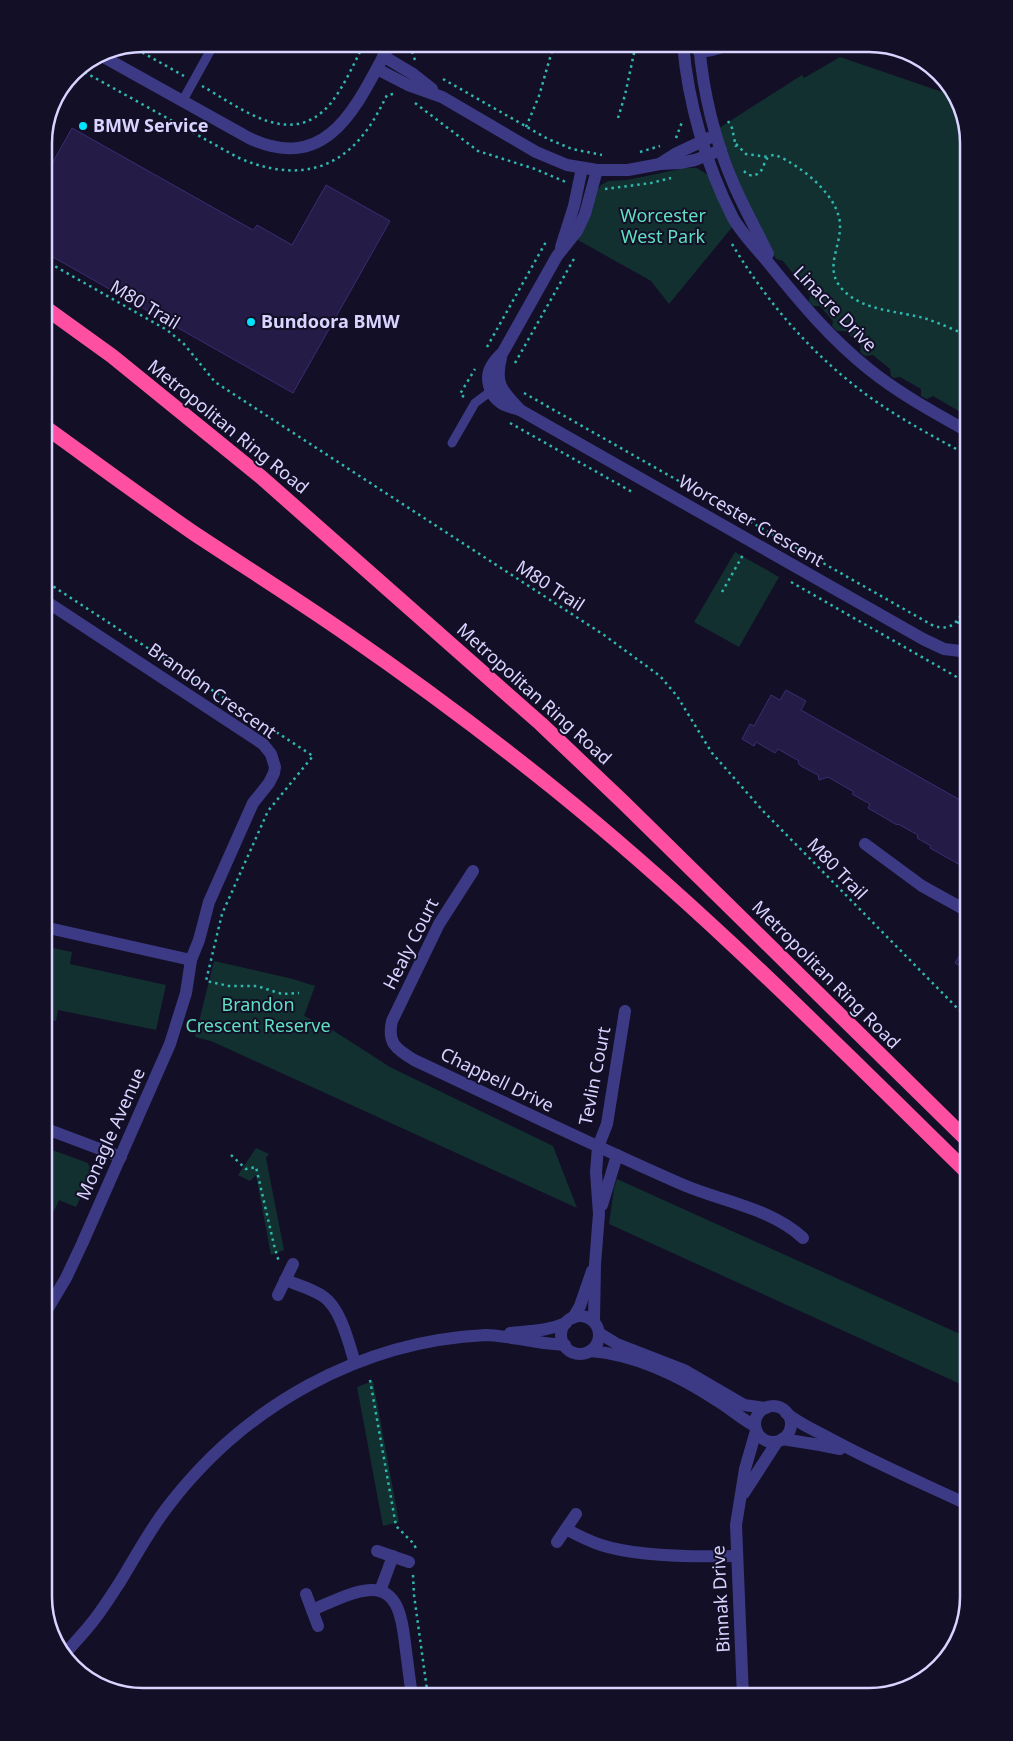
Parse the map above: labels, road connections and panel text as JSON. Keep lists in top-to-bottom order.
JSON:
{
  "streets": {
    "highway": ["Metropolitan Ring Road"],
    "street": [
      "Linacre Drive",
      "Worcester Crescent",
      "Brandon Crescent",
      "Healy Court",
      "Tevlin Court",
      "Chappell Drive",
      "Monagle Avenue",
      "Binnak Drive"
    ],
    "path": ["M80 Trail"]
  },
  "crossings": [
    ["Brandon Crescent", "Monagle Avenue"],
    ["Healy Court", "Chappell Drive"],
    ["Tevlin Court", "Chappell Drive"]
  ],
  "parks": ["Worcester West Park", "Brandon Crescent Reserve"],
  "places": ["BMW Service", "Bundoora BMW"]
}
